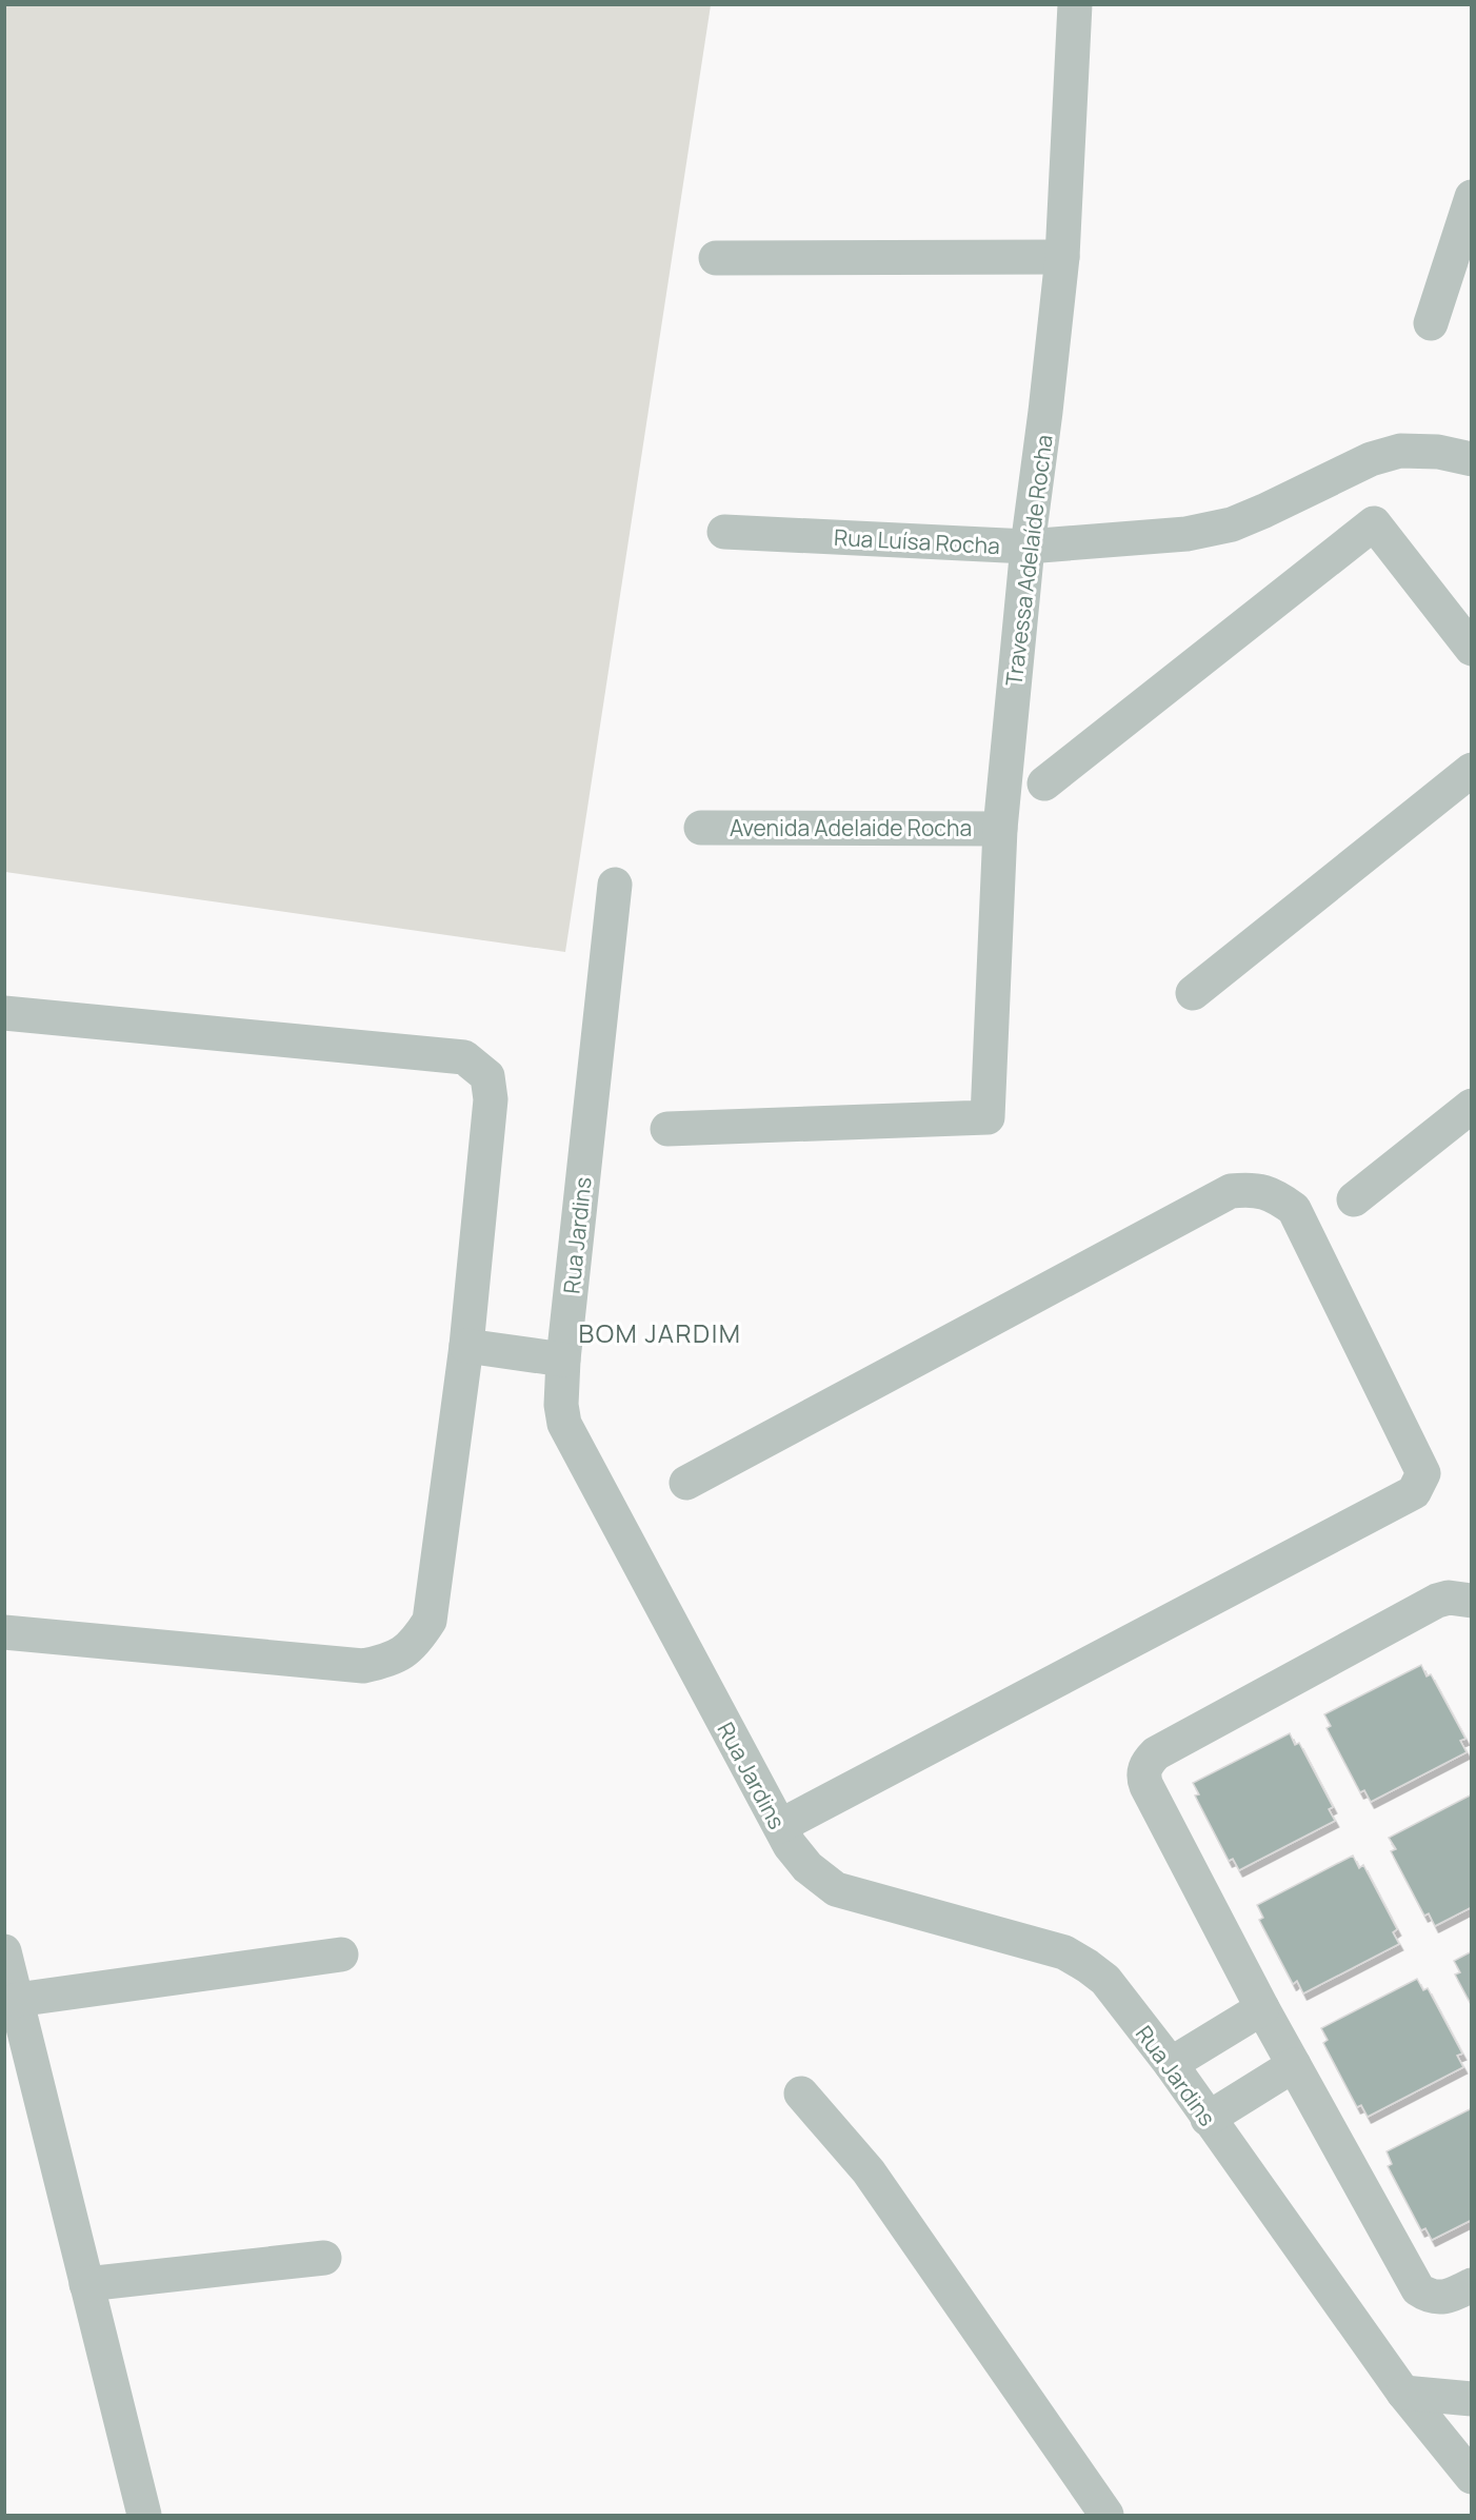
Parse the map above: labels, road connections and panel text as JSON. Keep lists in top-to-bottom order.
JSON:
{
  "streets": {
    "street": [
      "Rua Luísa Rocha",
      "Travessa Adelaíde Rocha",
      "Avenida Adelaide Rocha",
      "Rua Jardins"
    ]
  },
  "crossings": [
    ["Rua Luísa Rocha", "Travessa Adelaíde Rocha"],
    ["Travessa Adelaíde Rocha", "Avenida Adelaide Rocha"]
  ],
  "districts": ["BOM JARDIM"]
}
